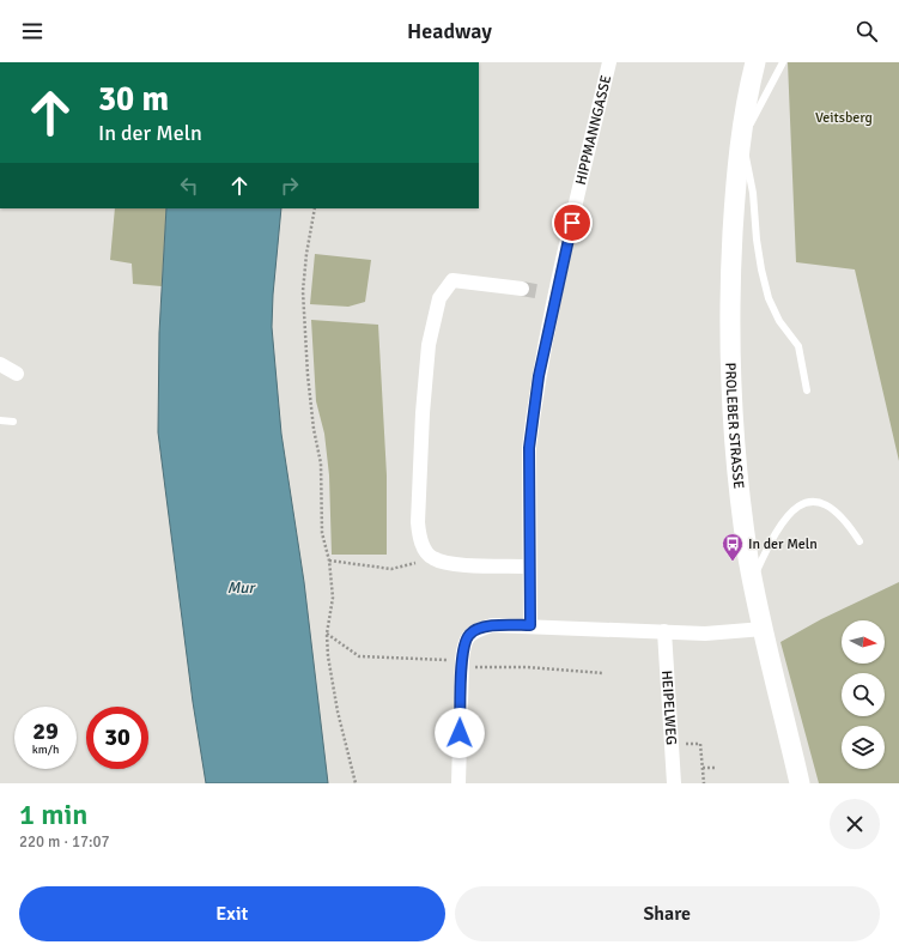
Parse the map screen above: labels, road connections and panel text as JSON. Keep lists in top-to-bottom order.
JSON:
{
  "streets": {
    "main road": ["PROLEBER STRASSE"],
    "street": ["HIPPMANNGASSE", "HEIPELWEG"]
  },
  "water": ["Mur"],
  "parks": ["Veitsberg"],
  "places": {
    "bus stop": ["In der Meln"]
  },
  "north": "right",
  "page": {
    "header": "Headway",
    "turn": ["30 m", "In der Meln"],
    "speed": "29 km/h",
    "limit": "30",
    "heading": ["1 min", "220 m · 17:07"],
    "buttons": ["Exit", "Share"]
  }
}
